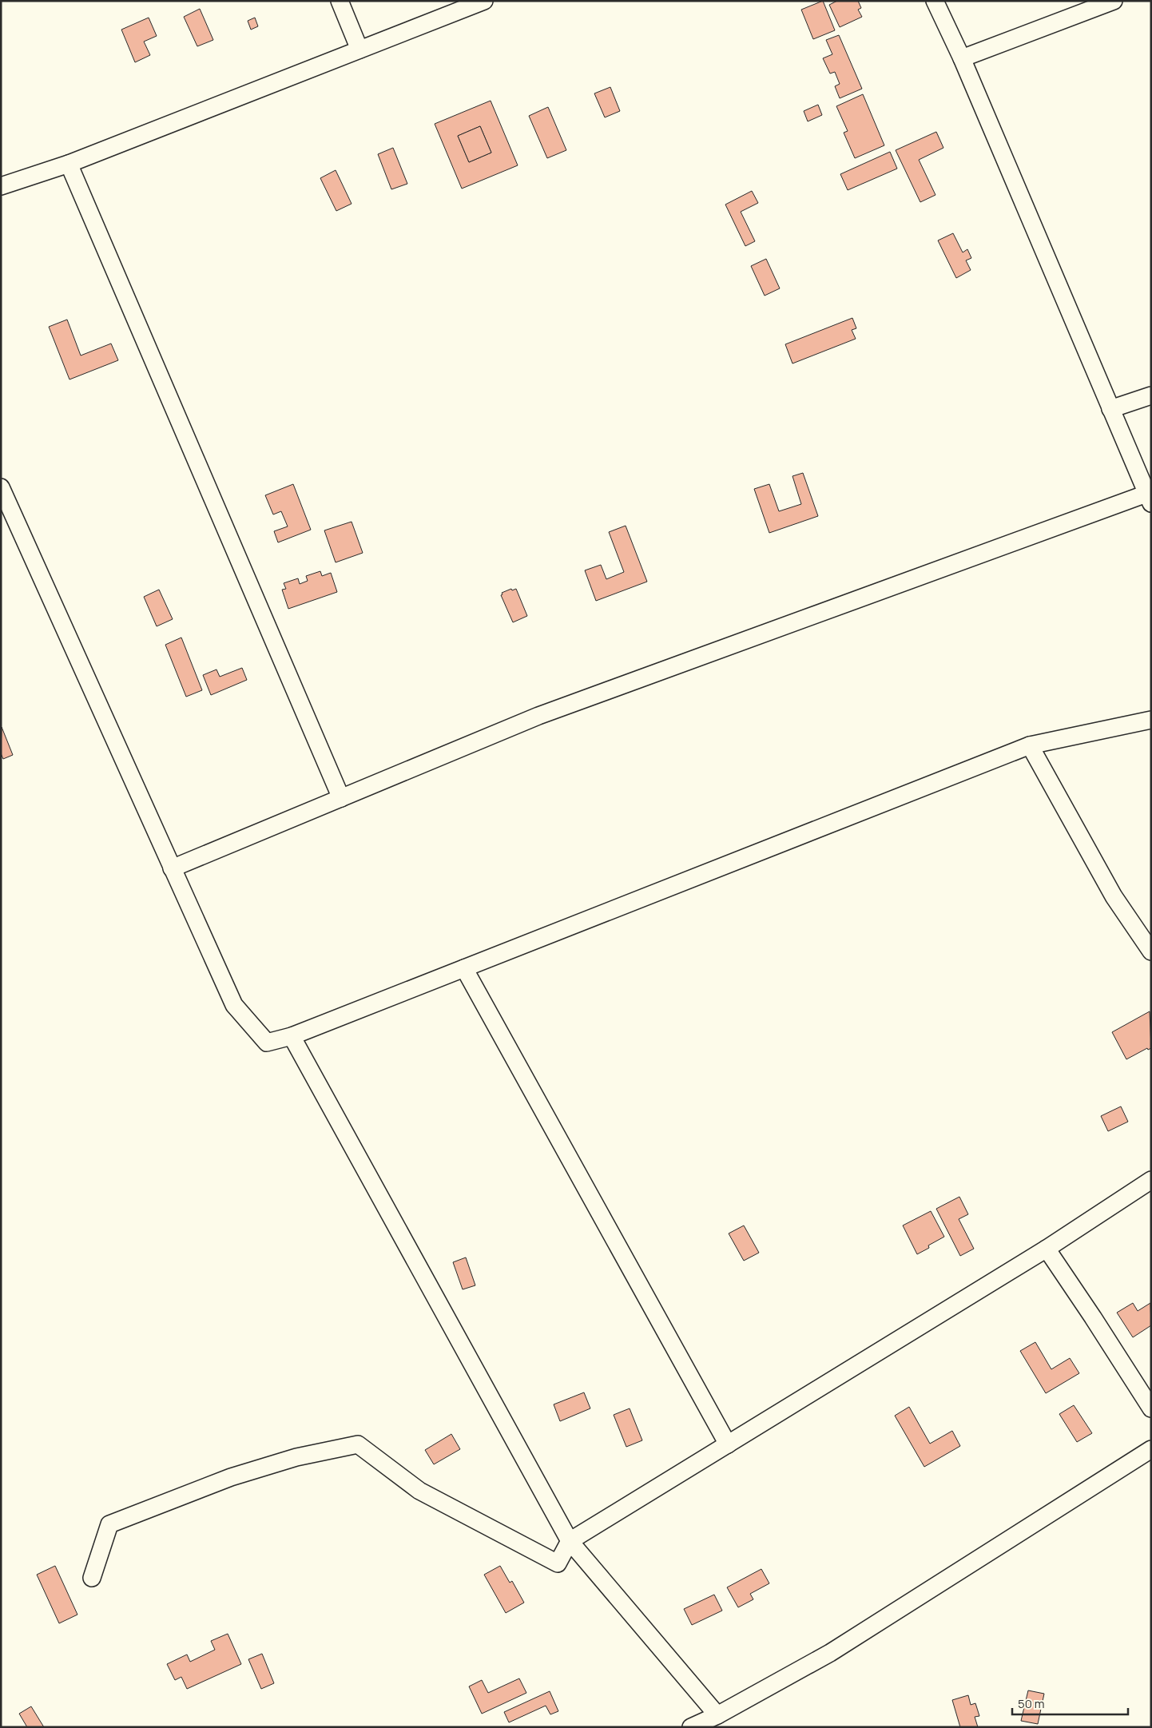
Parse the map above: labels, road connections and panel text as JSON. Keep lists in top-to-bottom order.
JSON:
{
  "scale_bar": "50 m"
}
